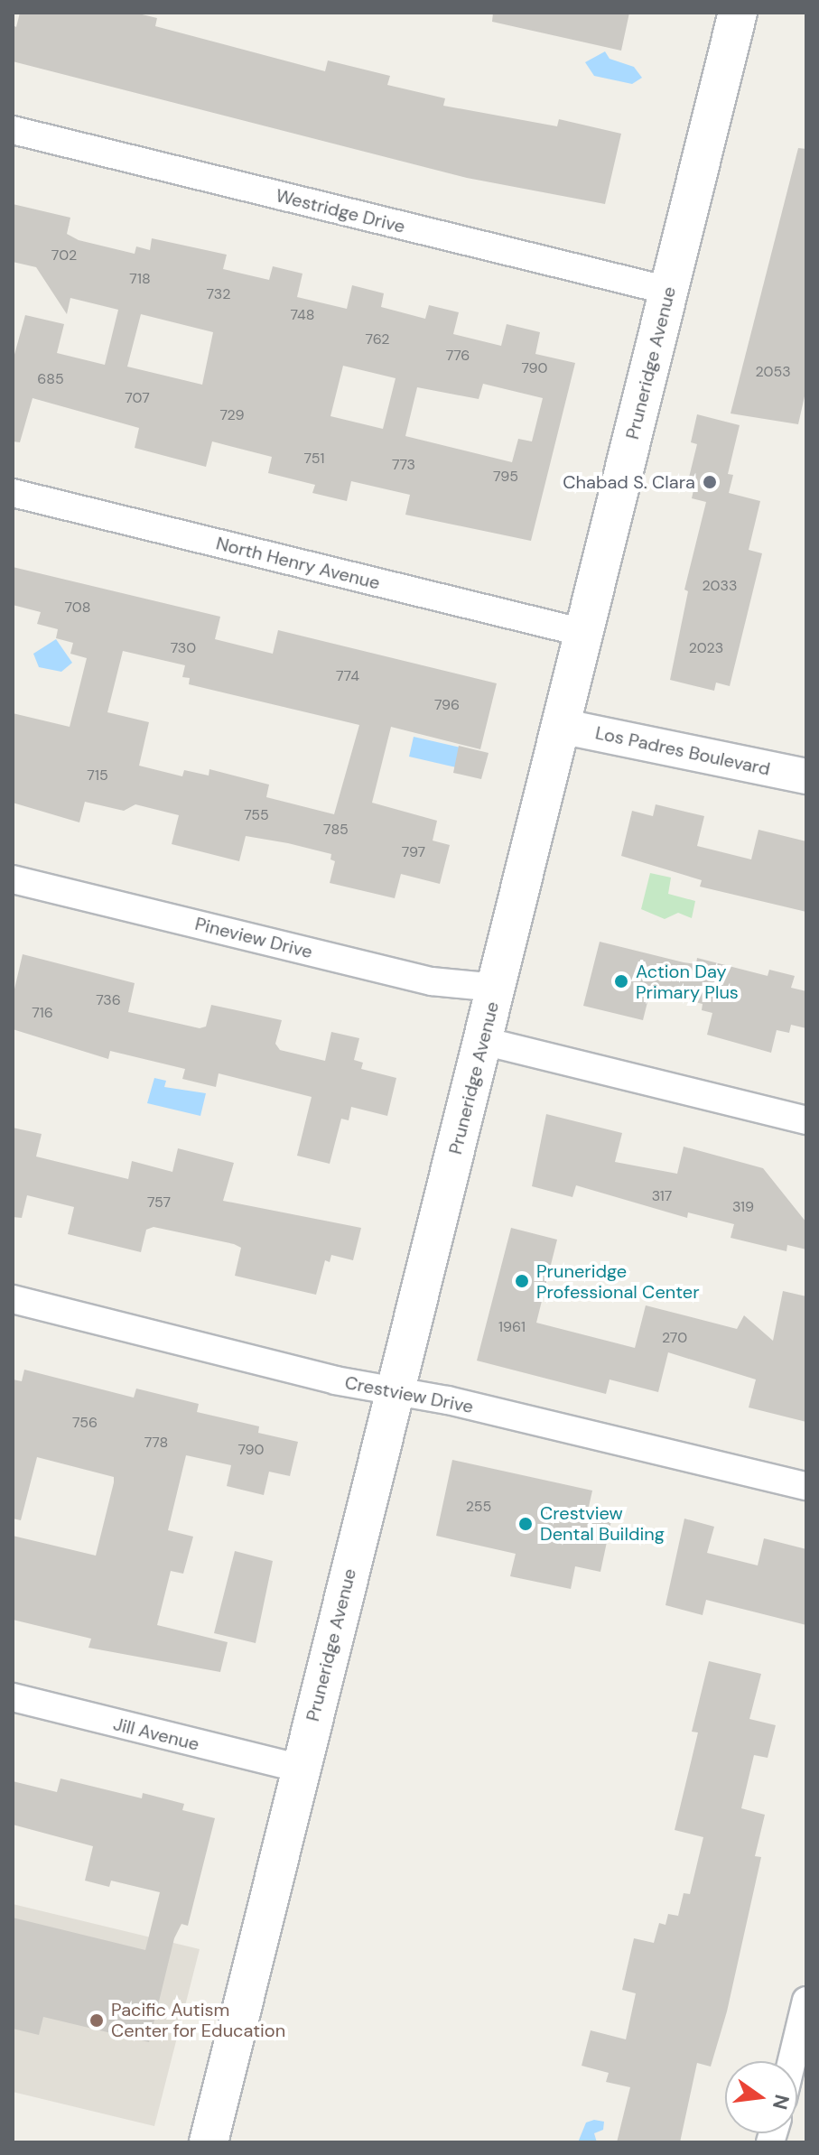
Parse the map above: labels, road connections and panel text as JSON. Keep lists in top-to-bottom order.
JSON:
{
  "streets": {
    "main road": ["Pruneridge Avenue"],
    "street": [
      "Westridge Drive",
      "North Henry Avenue",
      "Los Padres Boulevard",
      "Pineview Drive",
      "Crestview Drive",
      "Jill Avenue"
    ]
  },
  "crossings": [
    ["Westridge Drive", "Pruneridge Avenue"],
    ["Pruneridge Avenue", "North Henry Avenue"],
    ["Pruneridge Avenue", "Los Padres Boulevard"],
    ["Pruneridge Avenue", "Pineview Drive"],
    ["Pruneridge Avenue", "Crestview Drive"],
    ["Pruneridge Avenue", "Jill Avenue"]
  ],
  "places": [
    "Chabad S. Clara",
    "Action Day Primary Plus",
    "Pruneridge Professional Center",
    "Crestview Dental Building",
    "Pacific Autism Center for Education"
  ],
  "house_numbers": [
    "702",
    "718",
    "732",
    "748",
    "762",
    "776",
    "790",
    "2053",
    "685",
    "707",
    "729",
    "751",
    "773",
    "795",
    "2033",
    "708",
    "730",
    "2023",
    "774",
    "796",
    "715",
    "755",
    "785",
    "797",
    "736",
    "716",
    "317",
    "757",
    "319",
    "1961",
    "270",
    "756",
    "778",
    "790",
    "255"
  ],
  "north": "right"
}
